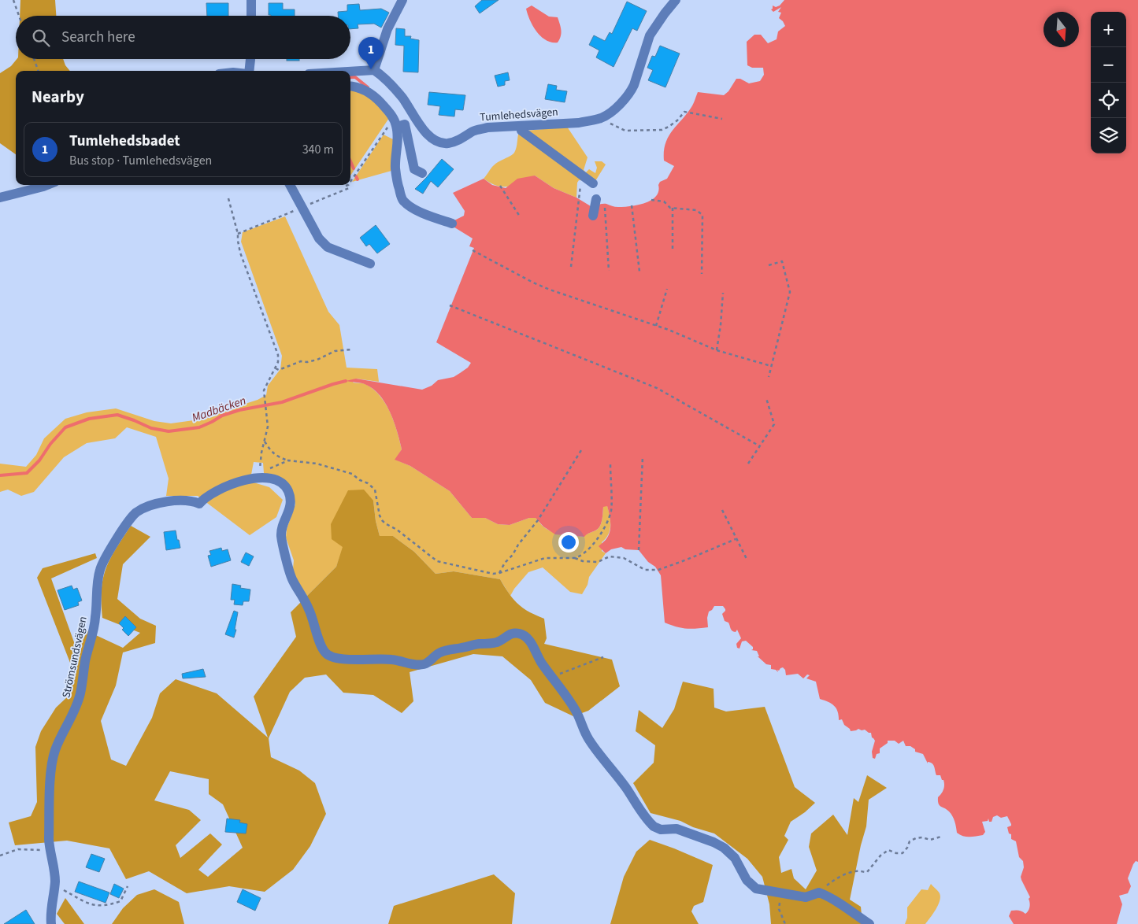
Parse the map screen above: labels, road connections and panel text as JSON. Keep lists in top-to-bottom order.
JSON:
{
  "streets": {
    "street": ["Tumlehedsvägen", "Strömsundsvägen"]
  },
  "water": ["Madbäcken"],
  "north": "bottom",
  "page": {
    "map_buttons": ["+", "−"],
    "search": "Search here",
    "pins": "1",
    "heading": "Nearby",
    "list": [
      {
        "mark": "1",
        "name": "Tumlehedsbadet",
        "note": "Bus stop · Tumlehedsvägen",
        "value": "340 m"
      }
    ]
  }
}
